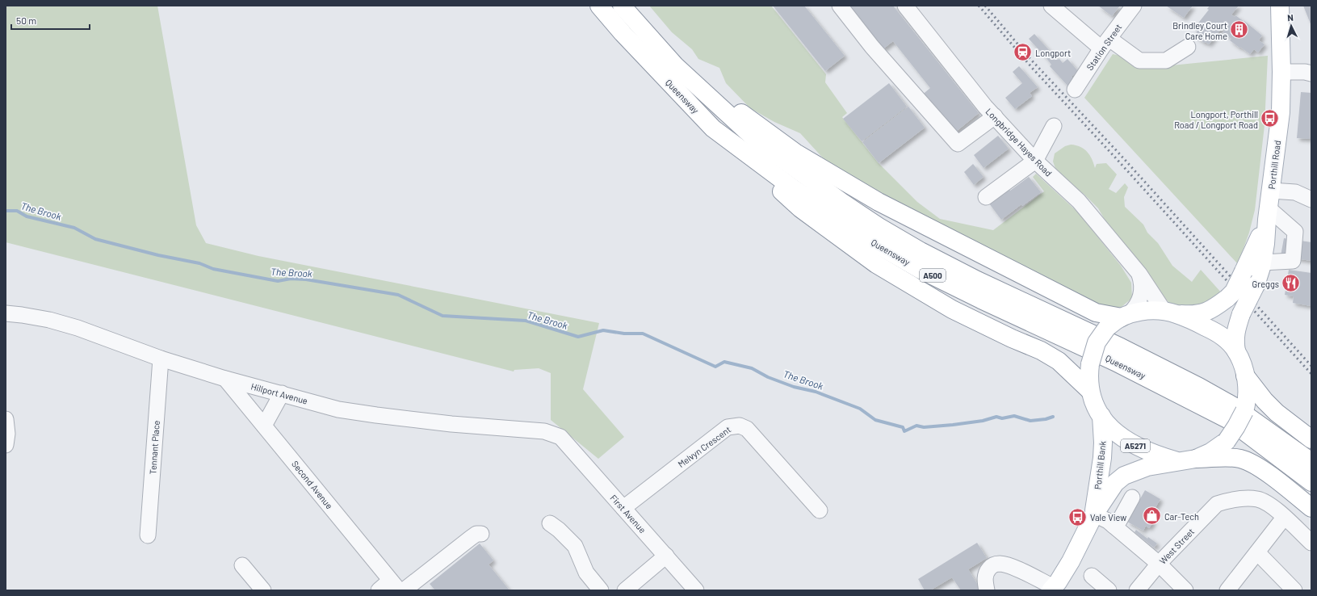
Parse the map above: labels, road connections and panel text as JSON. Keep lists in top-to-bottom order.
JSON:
{
  "streets": {
    "main road": [
      "Queensway",
      "Porthill Road",
      "A500",
      "A5271",
      "Porthill Bank"
    ],
    "street": [
      "Station Street",
      "Longbridge Hayes Road",
      "Hillport Avenue",
      "Melvyn Crescent",
      "Tennant Place",
      "Second Avenue",
      "First Avenue",
      "West Street"
    ]
  },
  "crossings": [
    ["Longbridge Hayes Road", "Porthill Road"],
    ["Longbridge Hayes Road", "A5271"],
    ["Porthill Road", "A5271"],
    ["Hillport Avenue", "Tennant Place"],
    ["Hillport Avenue", "Second Avenue"],
    ["Hillport Avenue", "First Avenue"],
    ["A5271", "Porthill Bank"],
    ["Melvyn Crescent", "First Avenue"]
  ],
  "water": ["The Brook"],
  "places": {
    "building": ["Brindley Court Care Home"],
    "station": ["Longport"],
    "bus stop": ["Longport, Porthill Road / Longport Road", "Vale View"],
    "restaurant": ["Greggs"],
    "shop": ["Car-Tech"]
  },
  "scale_bar": "50 m",
  "north": "top"
}
